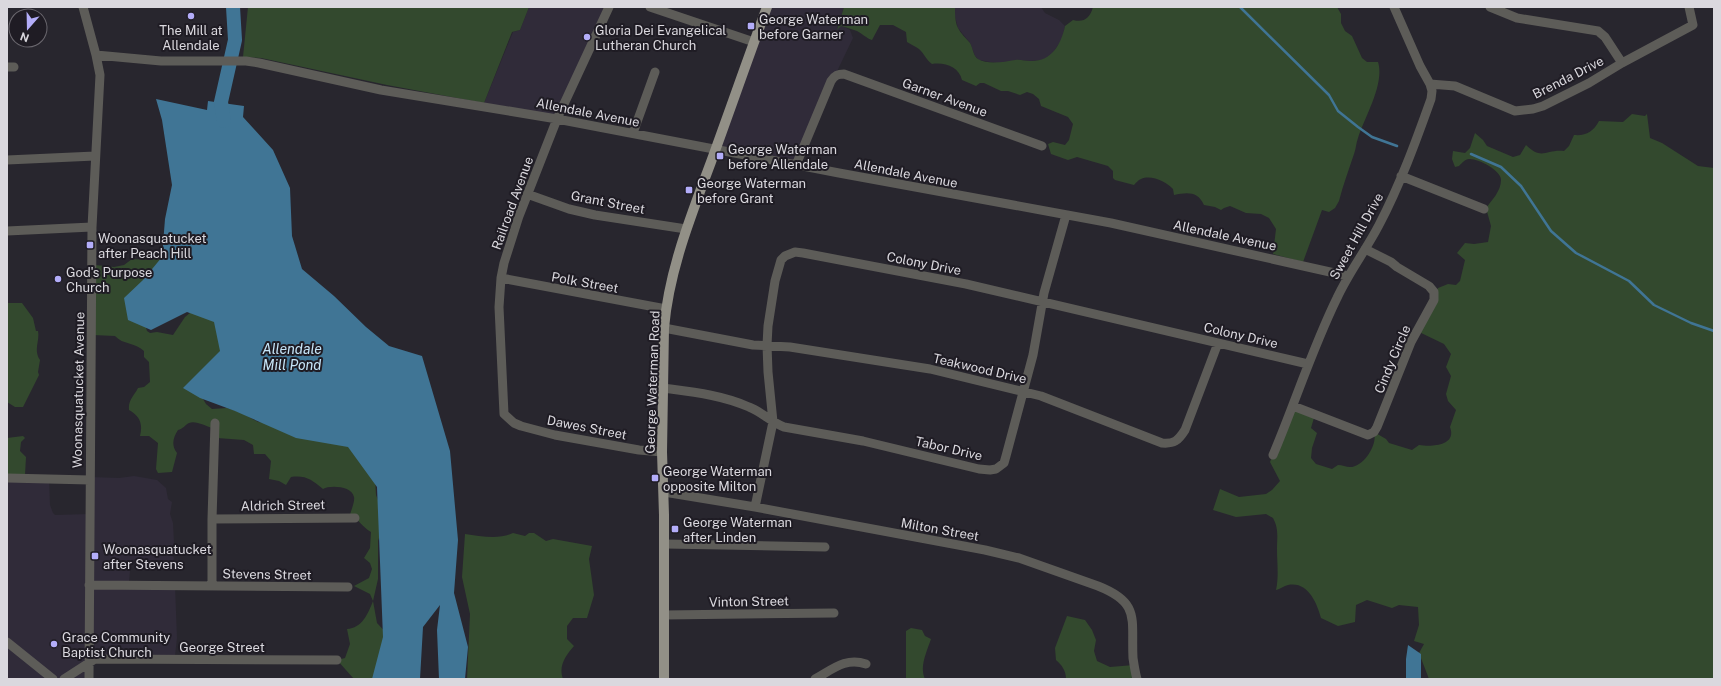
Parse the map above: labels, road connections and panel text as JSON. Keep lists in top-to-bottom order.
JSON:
{
  "streets": {
    "main road": ["George Waterman Road"],
    "street": [
      "Brenda Drive",
      "Garner Avenue",
      "Allendale Avenue",
      "Grant Street",
      "Railroad Avenue",
      "Sweet Hill Drive",
      "Colony Drive",
      "Polk Street",
      "Cindy Circle",
      "Teakwood Drive",
      "Woonasquatucket Avenue",
      "Dawes Street",
      "Tabor Drive",
      "Aldrich Street",
      "Milton Street",
      "Stevens Street",
      "Vinton Street",
      "George Street"
    ]
  },
  "crossings": [
    ["Brenda Drive", "Sweet Hill Drive"],
    ["Garner Avenue", "Allendale Avenue"],
    ["Allendale Avenue", "Railroad Avenue"],
    ["Allendale Avenue", "Sweet Hill Drive"],
    ["Allendale Avenue", "George Waterman Road"],
    ["Allendale Avenue", "Woonasquatucket Avenue"],
    ["Allendale Avenue", "Tabor Drive"],
    ["Grant Street", "Railroad Avenue"],
    ["Grant Street", "George Waterman Road"],
    ["Railroad Avenue", "Polk Street"],
    ["Railroad Avenue", "Dawes Street"],
    ["Sweet Hill Drive", "Colony Drive"],
    ["Sweet Hill Drive", "Cindy Circle"],
    ["Colony Drive", "Teakwood Drive"],
    ["Colony Drive", "Tabor Drive"],
    ["Colony Drive", "Milton Street"],
    ["Polk Street", "George Waterman Road"],
    ["Teakwood Drive", "George Waterman Road"],
    ["Teakwood Drive", "Tabor Drive"],
    ["George Waterman Road", "Dawes Street"],
    ["George Waterman Road", "Tabor Drive"],
    ["George Waterman Road", "Milton Street"],
    ["George Waterman Road", "Vinton Street"],
    ["Woonasquatucket Avenue", "Stevens Street"],
    ["Woonasquatucket Avenue", "George Street"]
  ],
  "water": ["Allendale Mill Pond"],
  "places": {
    "other": [
      "The Mill at Allendale",
      "Gloria Dei Evangelical Lutheran Church",
      "God's Purpose Church",
      "Grace Community Baptist Church"
    ],
    "transit": [
      "George Waterman before Garner",
      "George Waterman before Allendale",
      "George Waterman before Grant",
      "Woonasquatucket after Peach Hill",
      "George Waterman opposite Milton",
      "George Waterman after Linden",
      "Woonasquatucket after Stevens"
    ]
  },
  "north": "bottom"
}
